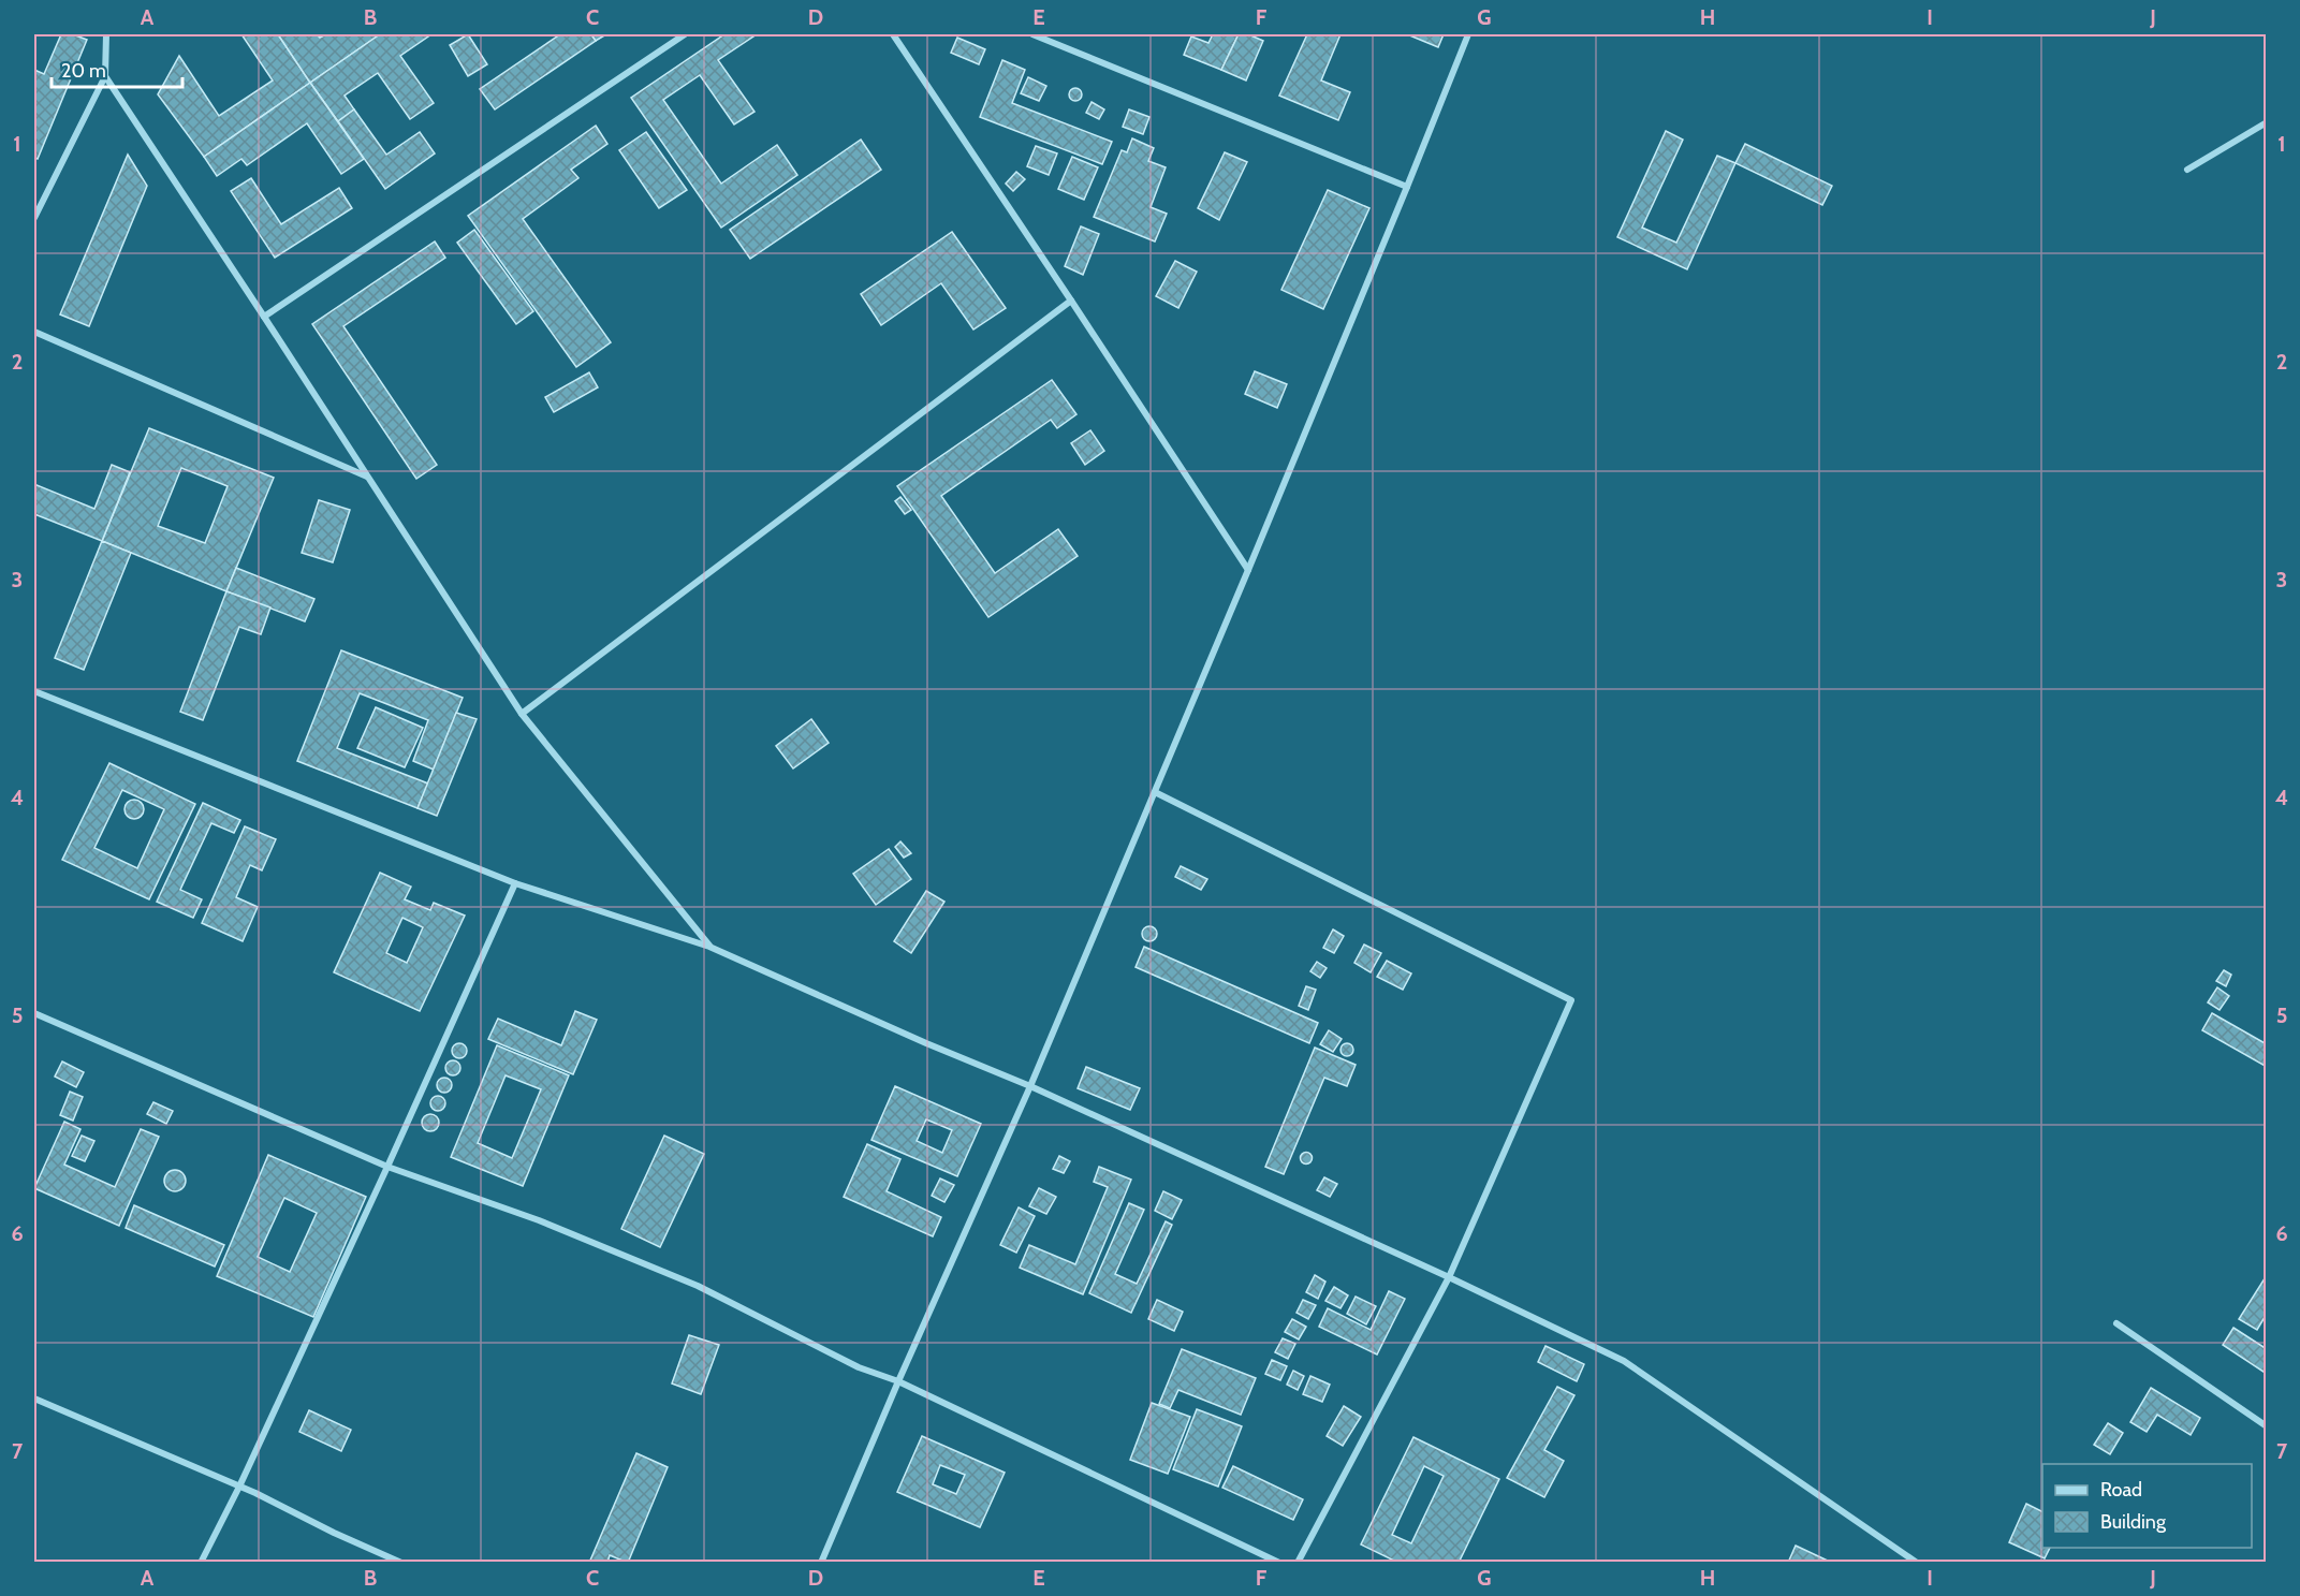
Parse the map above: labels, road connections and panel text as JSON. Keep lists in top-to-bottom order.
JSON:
{
  "legend": ["Road", "Building"],
  "scale_bar": "20 m",
  "grid": {
    "columns": [
      "A",
      "B",
      "C",
      "D",
      "E",
      "F",
      "G",
      "H",
      "I",
      "J"
    ],
    "rows": [
      "1",
      "2",
      "3",
      "4",
      "5",
      "6",
      "7"
    ]
  }
}
